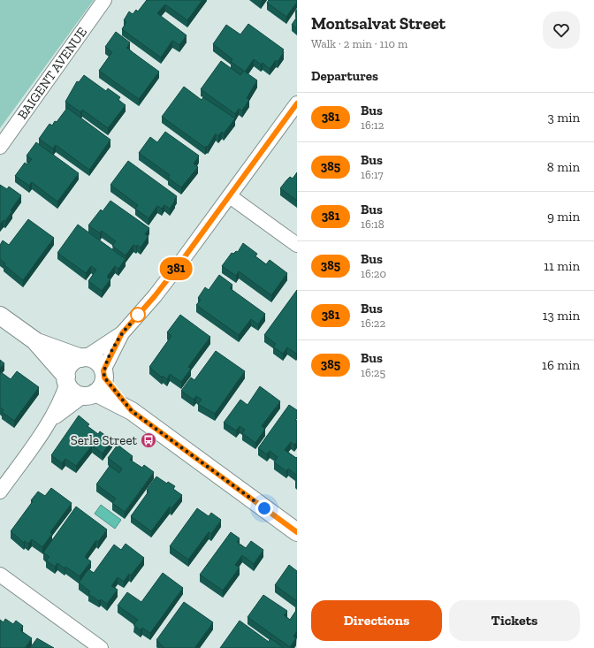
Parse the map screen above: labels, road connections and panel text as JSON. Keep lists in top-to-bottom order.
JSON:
{
  "streets": {
    "street": ["BAIGENT AVENUE"]
  },
  "places": {
    "bus stop": ["Serle Street"]
  },
  "lines": ["bus line 381"],
  "page": {
    "on_map": "381",
    "heading": [
      ["Montsalvat Street", "Walk · 2 min · 110 m"],
      "Departures"
    ],
    "list": [
      {
        "mark": "381",
        "name": "Bus",
        "note": "16:12",
        "value": "3 min"
      },
      {
        "mark": "385",
        "name": "Bus",
        "note": "16:17",
        "value": "8 min"
      },
      {
        "mark": "381",
        "name": "Bus",
        "note": "16:18",
        "value": "9 min"
      },
      {
        "mark": "385",
        "name": "Bus",
        "note": "16:20",
        "value": "11 min"
      },
      {
        "mark": "381",
        "name": "Bus",
        "note": "16:22",
        "value": "13 min"
      },
      {
        "mark": "385",
        "name": "Bus",
        "note": "16:25",
        "value": "16 min"
      }
    ],
    "buttons": ["Directions", "Tickets"]
  }
}
